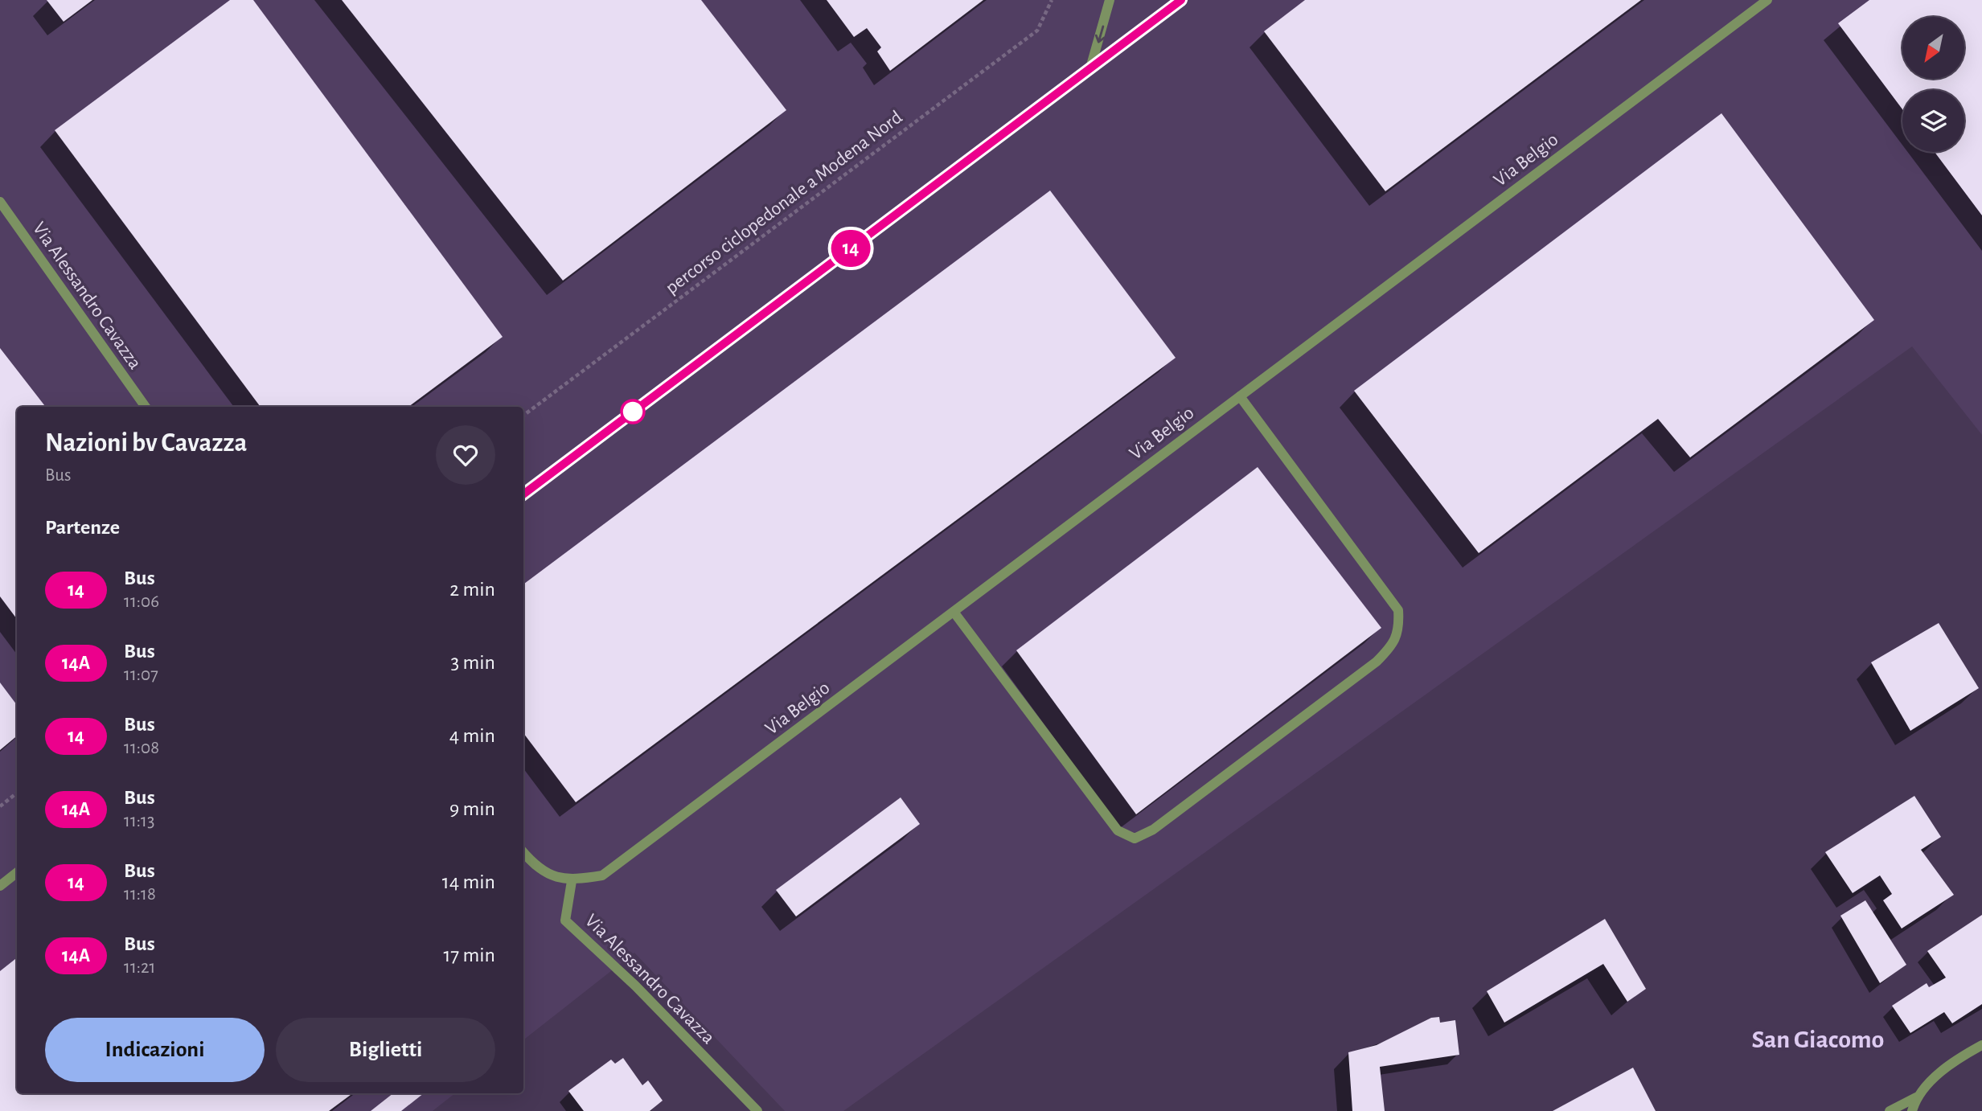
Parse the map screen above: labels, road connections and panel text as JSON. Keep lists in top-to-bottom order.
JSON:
{
  "streets": {
    "street": ["Via Belgio", "Via Alessandro Cavazza"],
    "path": ["percorso ciclopedonale a Modena Nord"]
  },
  "crossings": [
    ["Via Belgio", "Via Alessandro Cavazza"]
  ],
  "districts": ["San Giacomo"],
  "lines": ["bus line 14"],
  "north": "bottom left",
  "page": {
    "on_map": "14",
    "heading": [
      ["Nazioni bv Cavazza", "Bus"],
      "Partenze"
    ],
    "list": [
      {
        "mark": "14",
        "name": "Bus",
        "note": "11:06",
        "value": "2 min"
      },
      {
        "mark": "14A",
        "name": "Bus",
        "note": "11:07",
        "value": "3 min"
      },
      {
        "mark": "14",
        "name": "Bus",
        "note": "11:08",
        "value": "4 min"
      },
      {
        "mark": "14A",
        "name": "Bus",
        "note": "11:13",
        "value": "9 min"
      },
      {
        "mark": "14",
        "name": "Bus",
        "note": "11:18",
        "value": "14 min"
      },
      {
        "mark": "14A",
        "name": "Bus",
        "note": "11:21",
        "value": "17 min"
      }
    ],
    "buttons": ["Indicazioni", "Biglietti"]
  }
}
